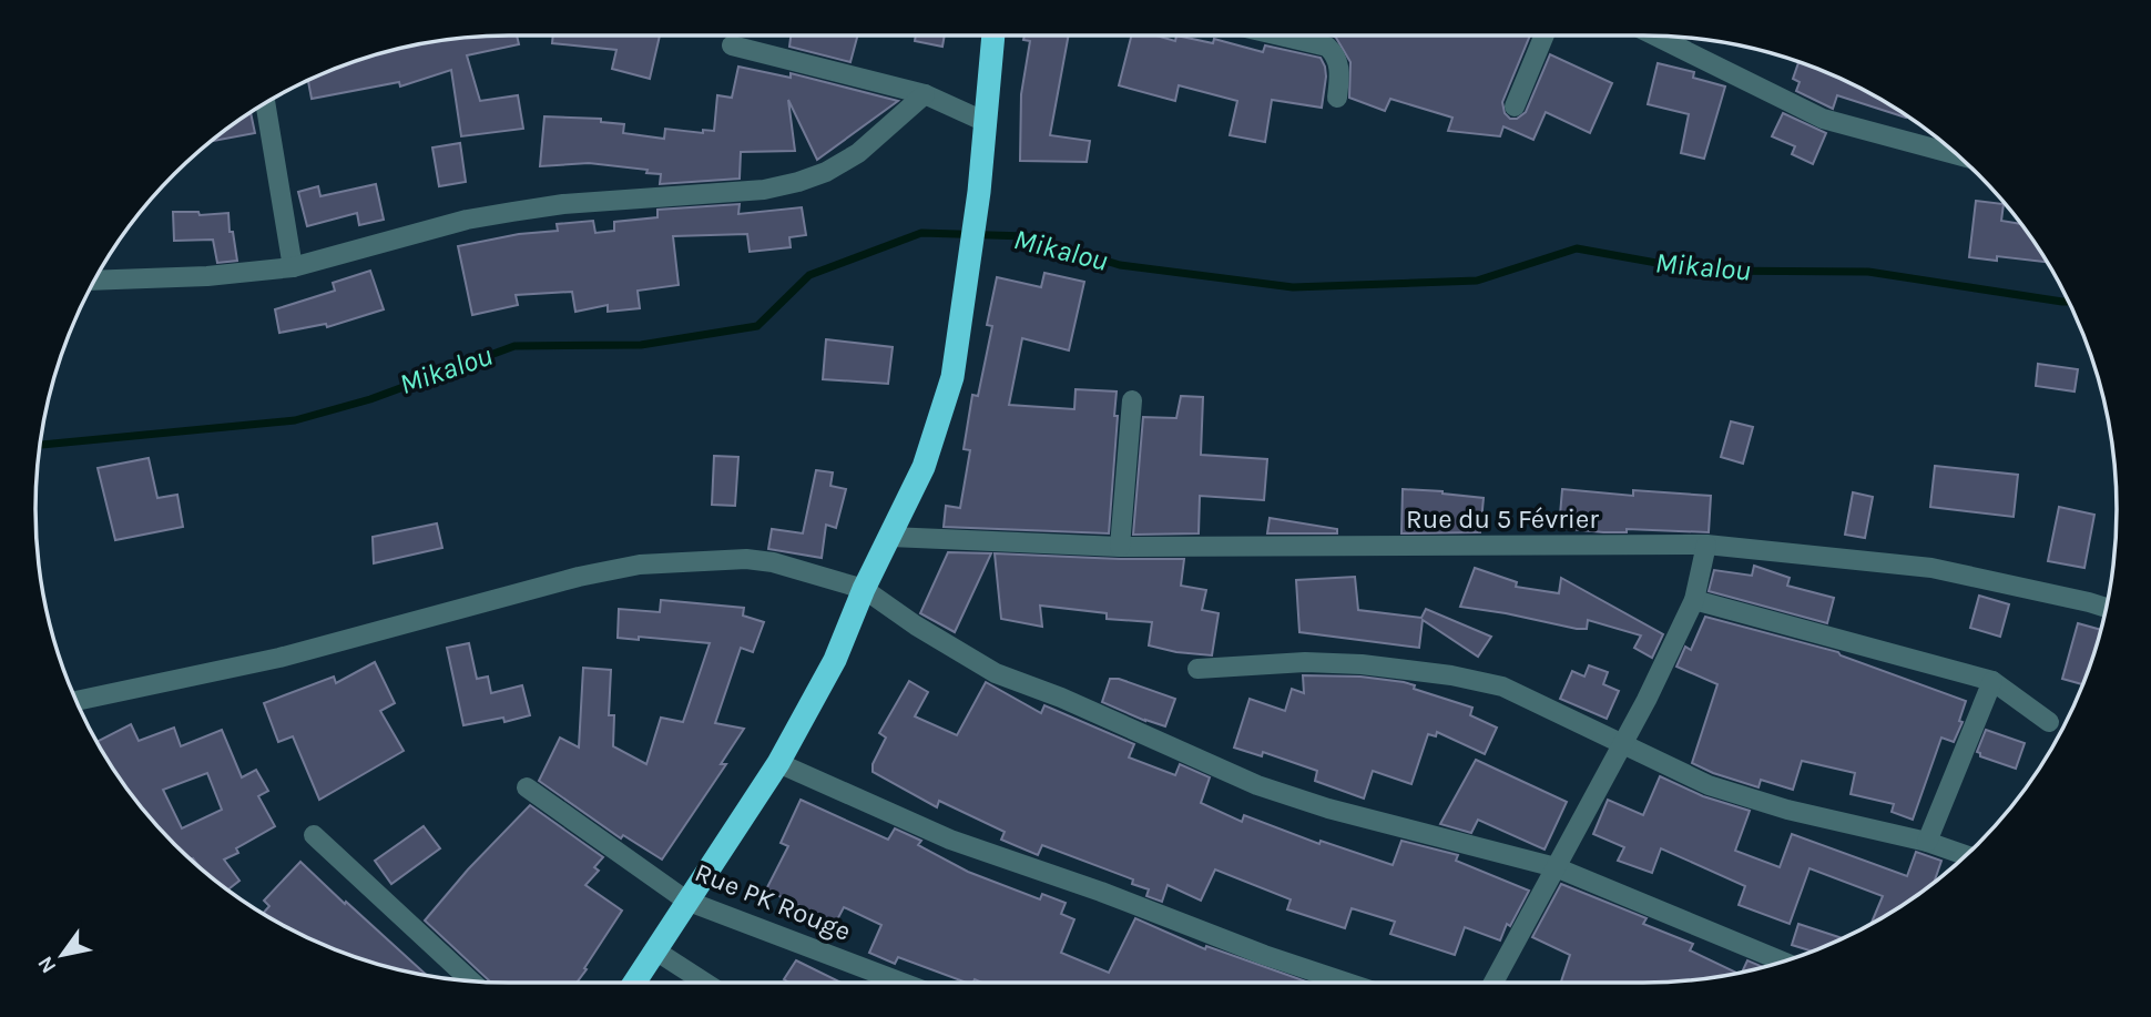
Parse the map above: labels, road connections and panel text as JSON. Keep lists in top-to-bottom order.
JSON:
{
  "streets": {
    "street": ["Rue du 5 Février", "Rue PK Rouge"]
  },
  "water": ["Mikalou"],
  "north": "bottom left"
}
